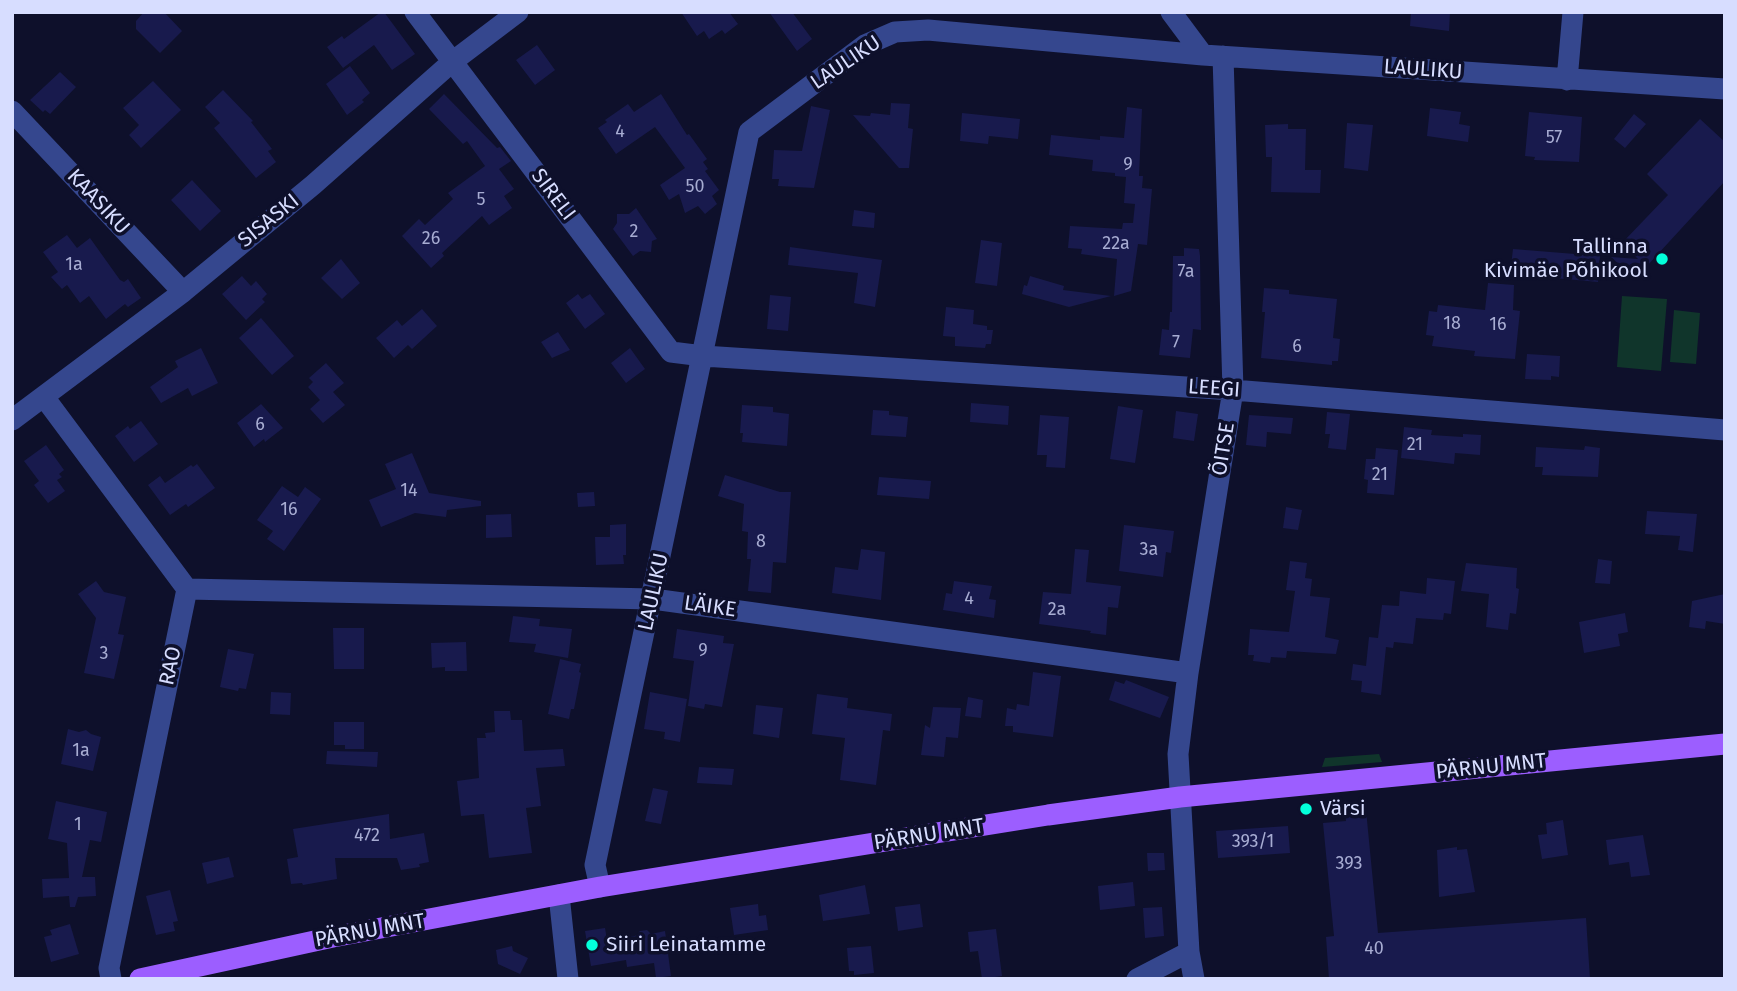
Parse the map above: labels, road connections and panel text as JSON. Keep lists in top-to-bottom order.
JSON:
{
  "streets": {
    "main road": ["PÄRNU MNT"],
    "street": [
      "LAULIKU",
      "SIRELI",
      "KAASIKU",
      "SISASKI",
      "LEEGI",
      "ÕITSE",
      "LÄIKE",
      "RAO"
    ]
  },
  "crossings": [
    ["LAULIKU", "SIRELI"],
    ["LAULIKU", "LEEGI"],
    ["LAULIKU", "ÕITSE"],
    ["LAULIKU", "LÄIKE"],
    ["LAULIKU", "PÄRNU MNT"],
    ["SIRELI", "SISASKI"],
    ["SIRELI", "LEEGI"],
    ["KAASIKU", "SISASKI"],
    ["LEEGI", "ÕITSE"],
    ["ÕITSE", "LÄIKE"],
    ["ÕITSE", "PÄRNU MNT"],
    ["LÄIKE", "RAO"]
  ],
  "places": ["Tallinna Kivimäe Põhikool", "Värsi", "Siiri Leinatamme"],
  "house_numbers": [
    "4",
    "57",
    "9",
    "50",
    "5",
    "2",
    "26",
    "22a",
    "1a",
    "7a",
    "18",
    "16",
    "7",
    "6",
    "6",
    "21",
    "21",
    "14",
    "16",
    "8",
    "3a",
    "4",
    "2a",
    "9",
    "3",
    "1a",
    "1",
    "472",
    "393/1",
    "393",
    "40"
  ]
}
